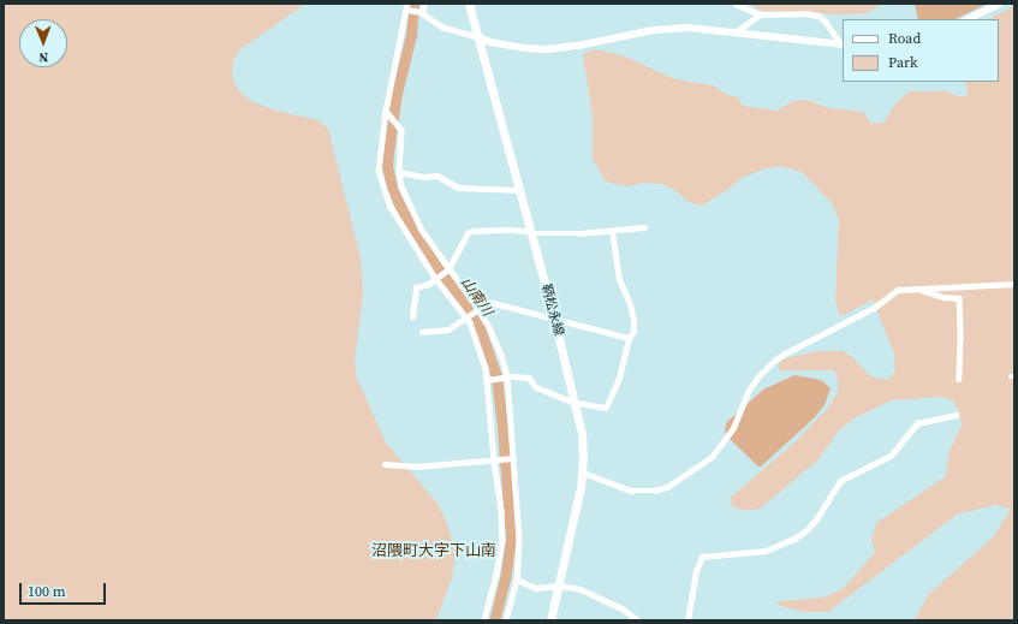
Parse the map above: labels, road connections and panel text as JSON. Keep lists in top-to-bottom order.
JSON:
{
  "streets": {
    "main road": ["鞆松永線"]
  },
  "districts": ["沼隈町大字下山南"],
  "water": ["山南川"],
  "legend": ["Road", "Park"],
  "scale_bar": "100 m",
  "north": "bottom"
}
